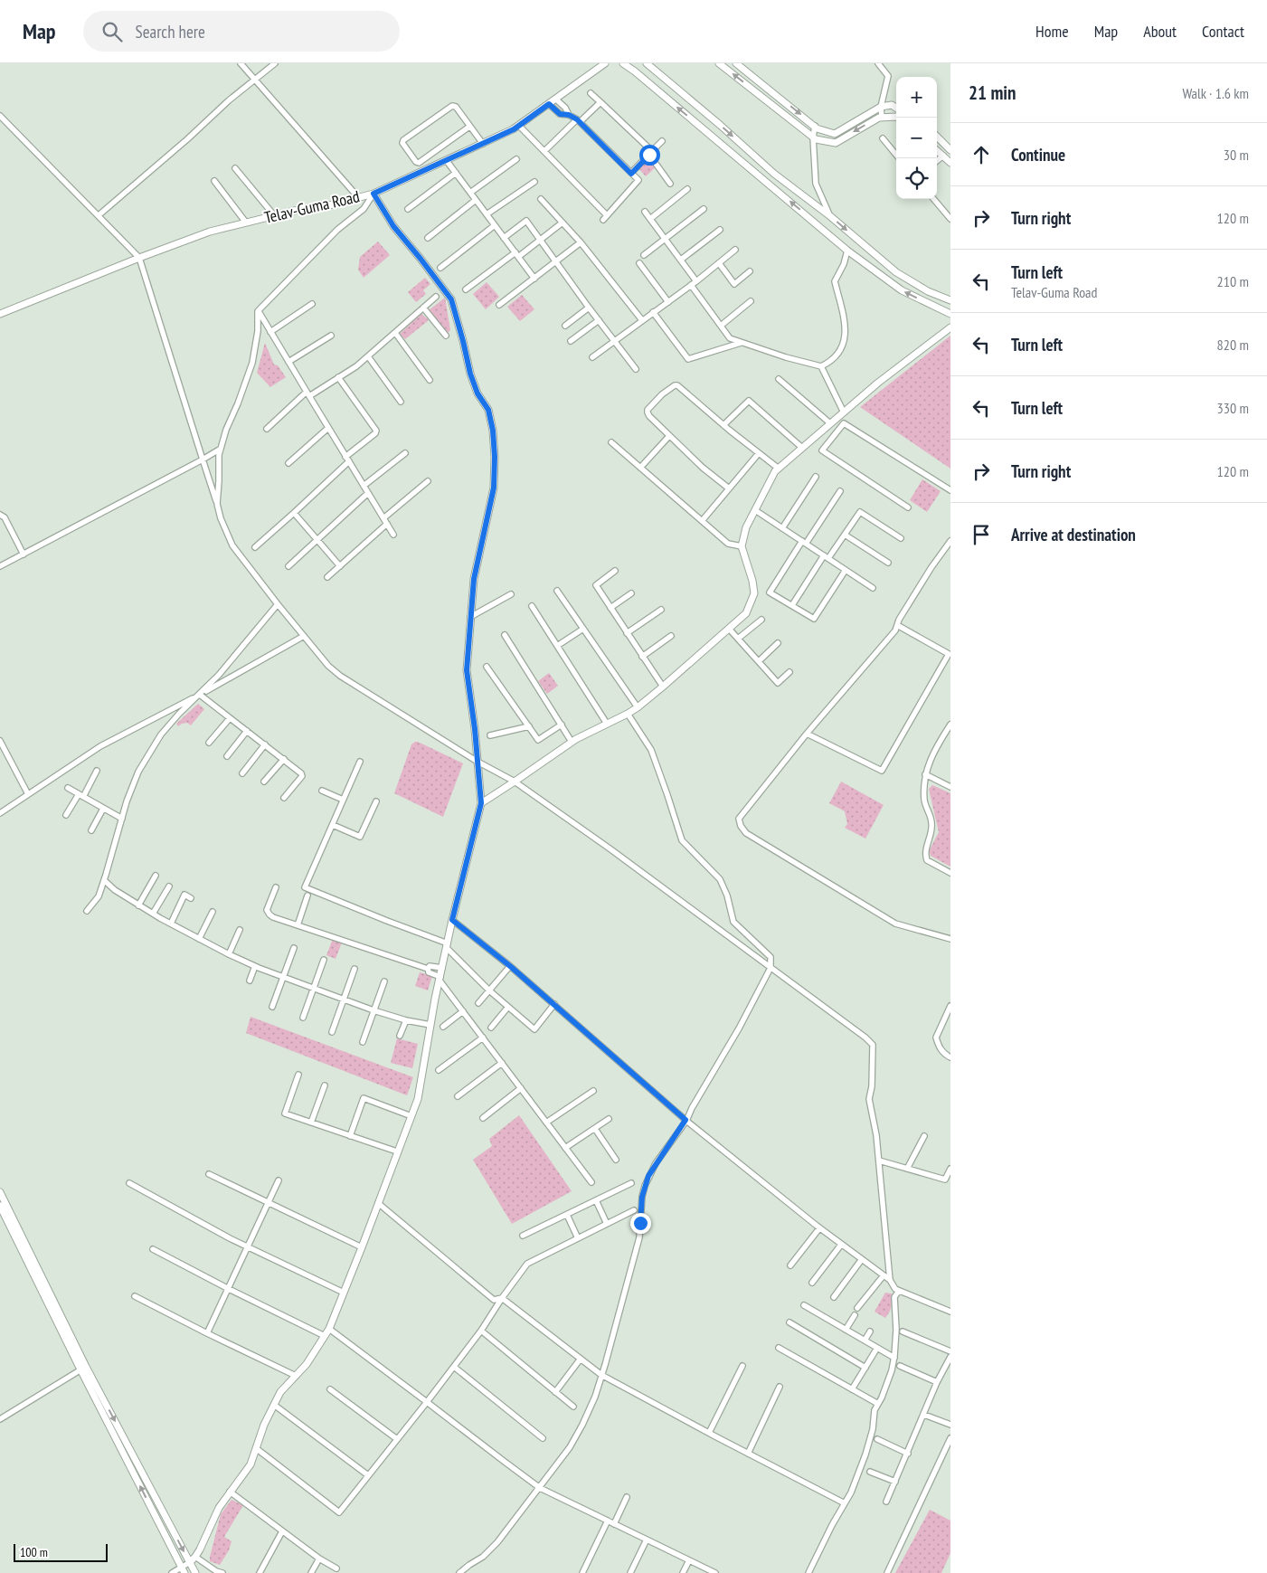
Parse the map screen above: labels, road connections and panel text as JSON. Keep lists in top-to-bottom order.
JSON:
{
  "streets": {
    "street": ["Telav-Guma Road"]
  },
  "scale_bar": "100 m",
  "page": {
    "header": "Map",
    "search": "Search here",
    "nav": [
      "Home",
      "Map",
      "About",
      "Contact"
    ],
    "heading": ["21 min", "Walk · 1.6 km"],
    "map_buttons": ["+", "−"],
    "list": [
      ["Continue", "30 m"],
      ["Turn right", "120 m"],
      ["Turn left", "Telav-Guma Road", "210 m"],
      ["Turn left", "820 m"],
      ["Turn left", "330 m"],
      ["Turn right", "120 m"],
      "Arrive at destination"
    ],
    "scale": "100 m"
  }
}
